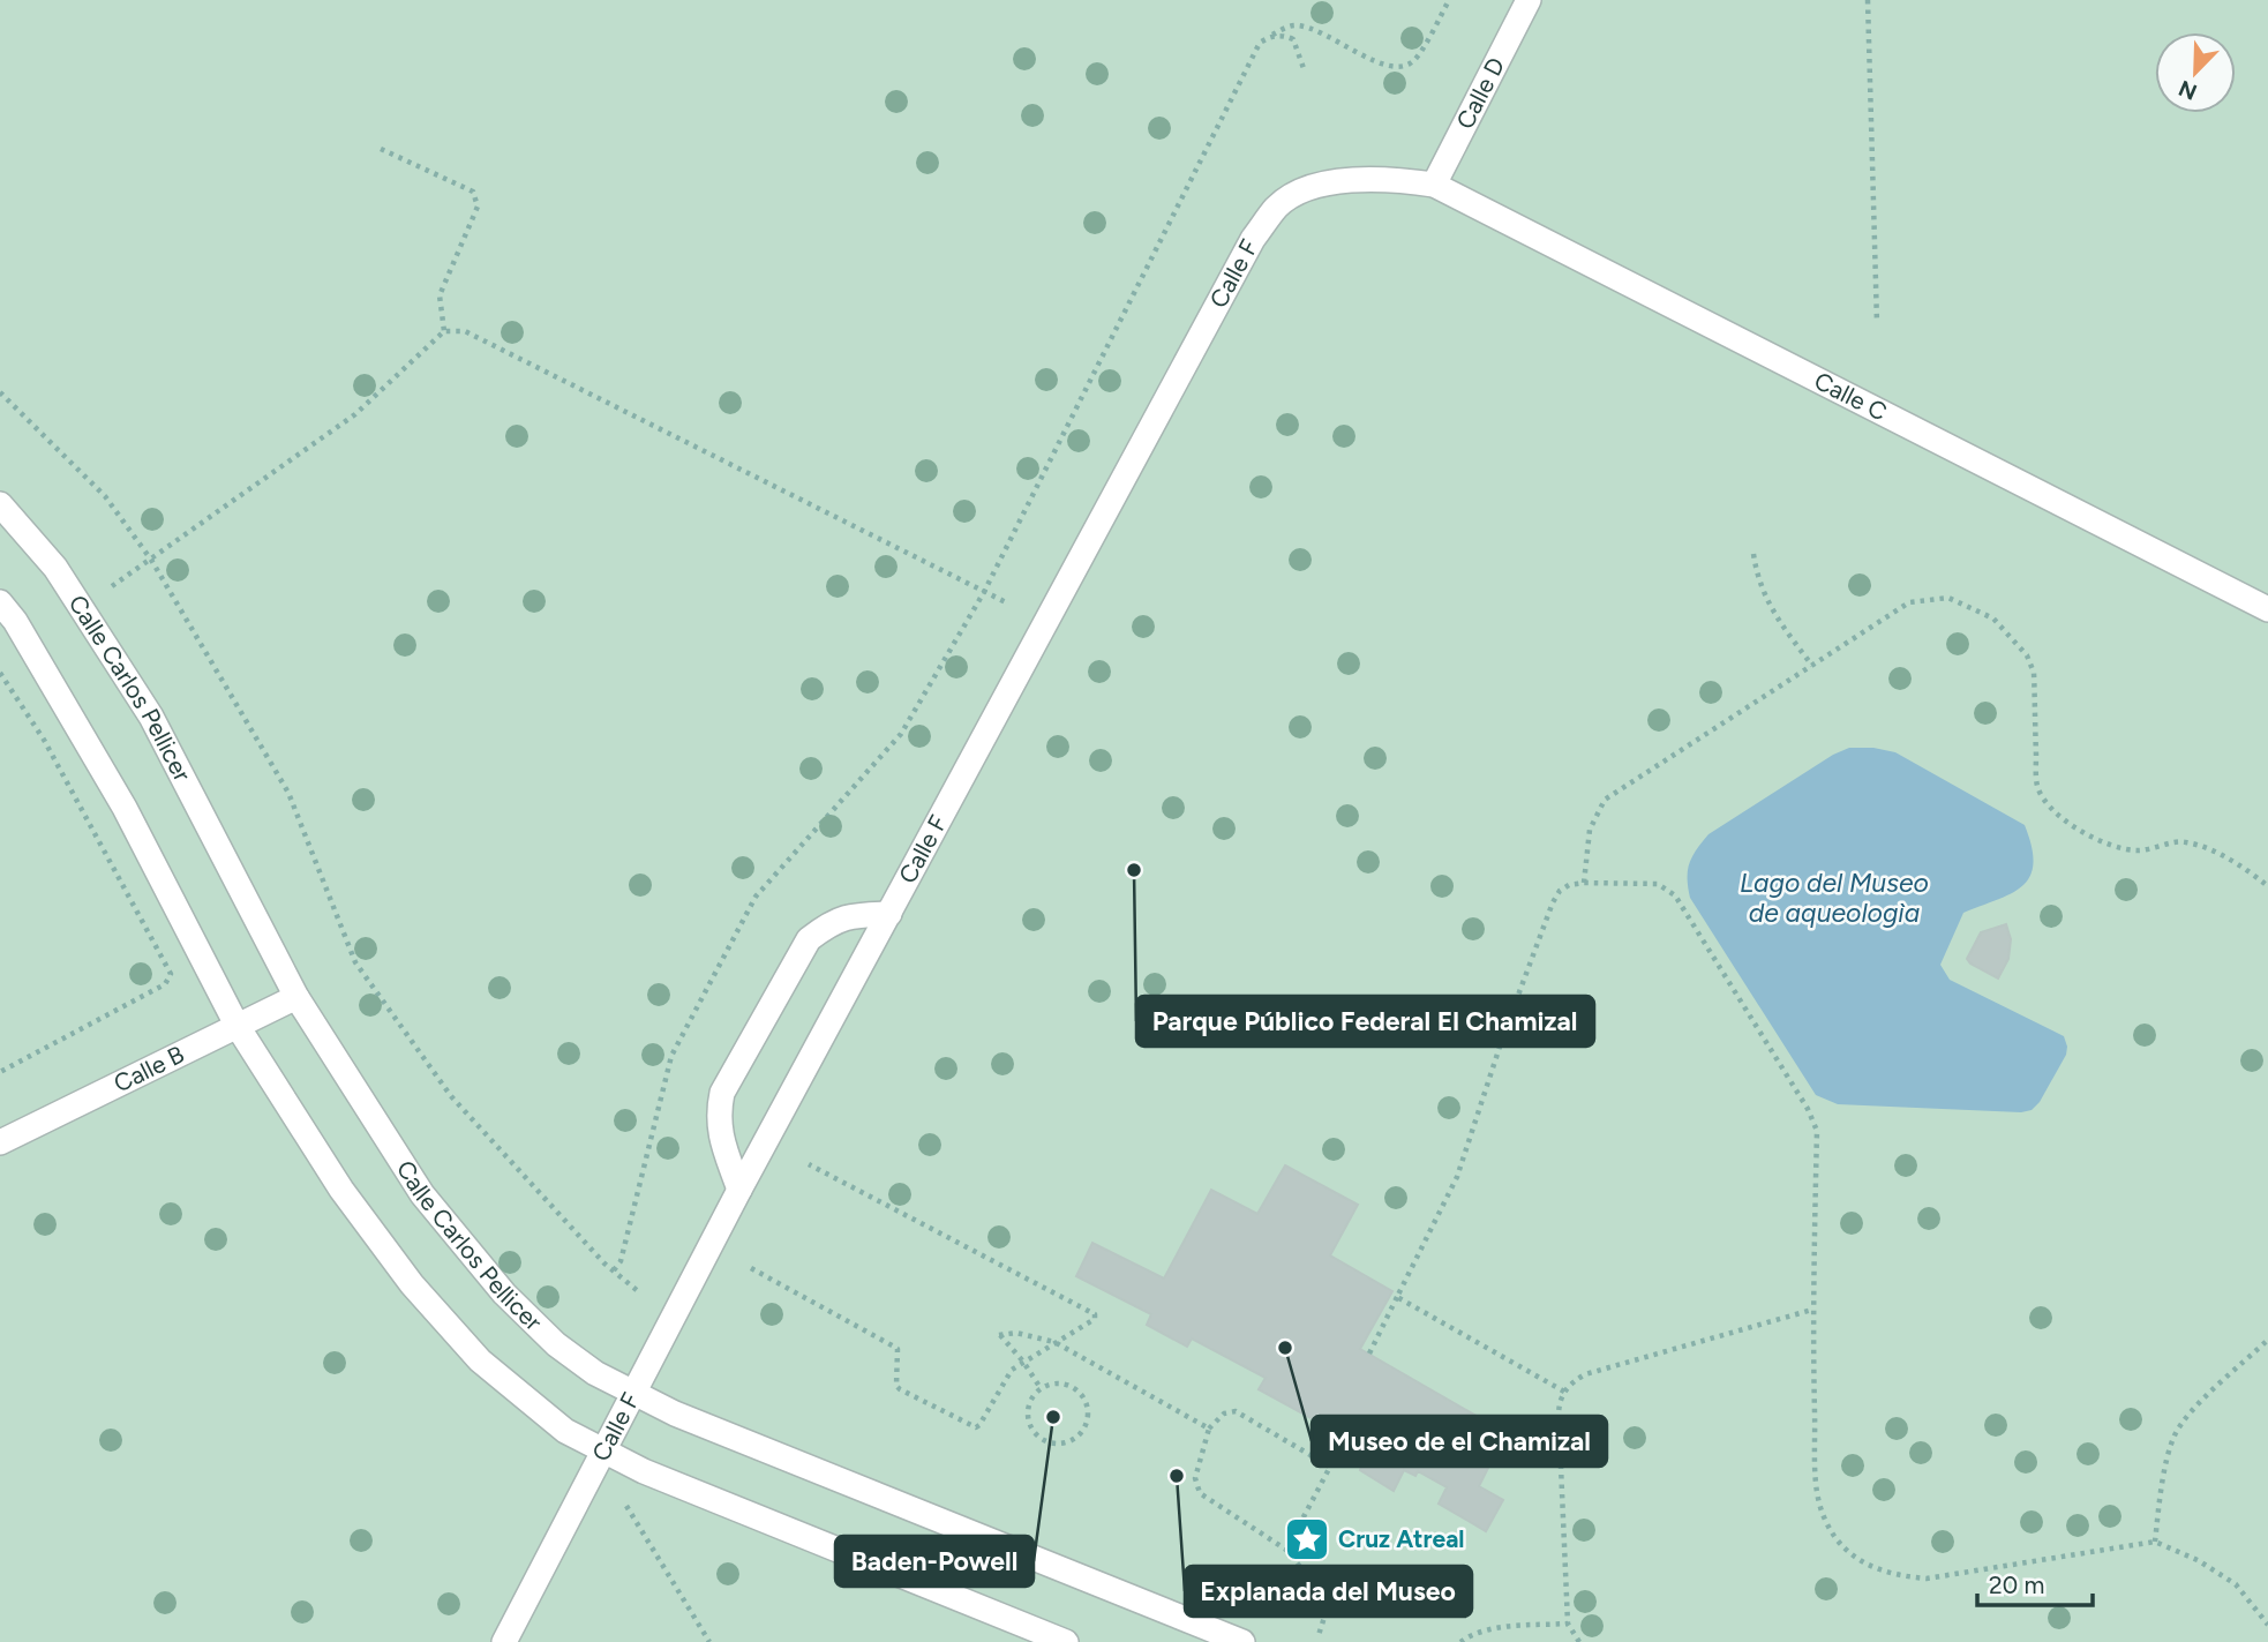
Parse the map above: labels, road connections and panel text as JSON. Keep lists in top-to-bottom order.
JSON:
{
  "streets": {
    "street": [
      "Calle D",
      "Calle F",
      "Calle C",
      "Calle Carlos Pellicer",
      "Calle B"
    ]
  },
  "crossings": [
    ["Calle D", "Calle F"],
    ["Calle D", "Calle C"],
    ["Calle F", "Calle C"],
    ["Calle F", "Calle Carlos Pellicer"],
    ["Calle Carlos Pellicer", "Calle B"]
  ],
  "water": ["Lago del Museo de aqueologìa"],
  "places": {
    "other": [
      "Parque Público Federal El Chamizal",
      "Museo de el Chamizal",
      "Baden-Powell",
      "Explanada del Museo"
    ],
    "place": ["Cruz Atreal"]
  },
  "scale_bar": "20 m",
  "north": "bottom left"
}
